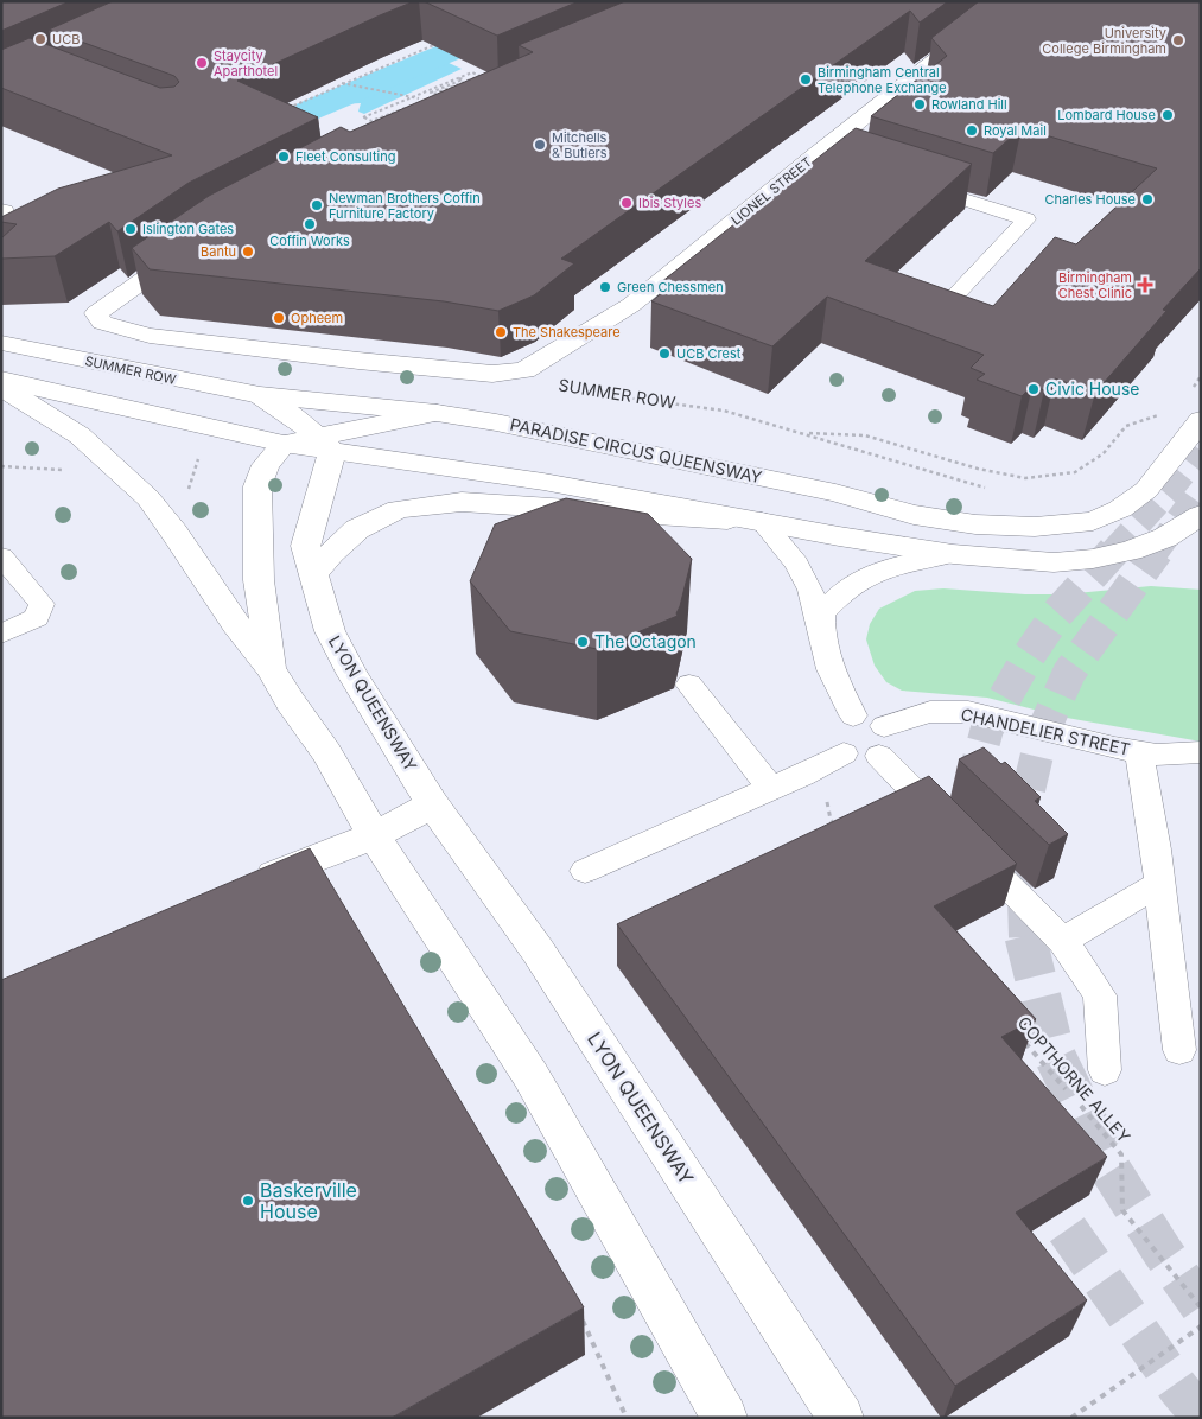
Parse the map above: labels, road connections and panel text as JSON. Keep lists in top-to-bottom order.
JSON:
{
  "streets": {
    "street": [
      "LIONEL STREET",
      "SUMMER ROW",
      "PARADISE CIRCUS QUEENSWAY",
      "LYON QUEENSWAY"
    ],
    "lane": ["CHANDELIER STREET"],
    "path": ["COPTHORNE ALLEY"]
  },
  "crossings": [
    ["LIONEL STREET", "SUMMER ROW"],
    ["SUMMER ROW", "PARADISE CIRCUS QUEENSWAY"]
  ],
  "places": {
    "other": [
      "UCB",
      "University College Birmingham",
      "Staycity Aparthotel",
      "Birmingham Central Telephone Exchange",
      "Rowland Hill",
      "Lombard House",
      "Royal Mail",
      "Mitchells & Butlers",
      "Fleet Consulting",
      "Charles House",
      "Ibis Styles",
      "Newman Brothers Coffin Furniture Factory",
      "Coffin Works",
      "Islington Gates",
      "Bantu",
      "Green Chessmen",
      "Opheem",
      "The Shakespeare",
      "UCB Crest",
      "Civic House",
      "The Octagon",
      "Baskerville House"
    ],
    "health": ["Birmingham Chest Clinic"]
  }
}
